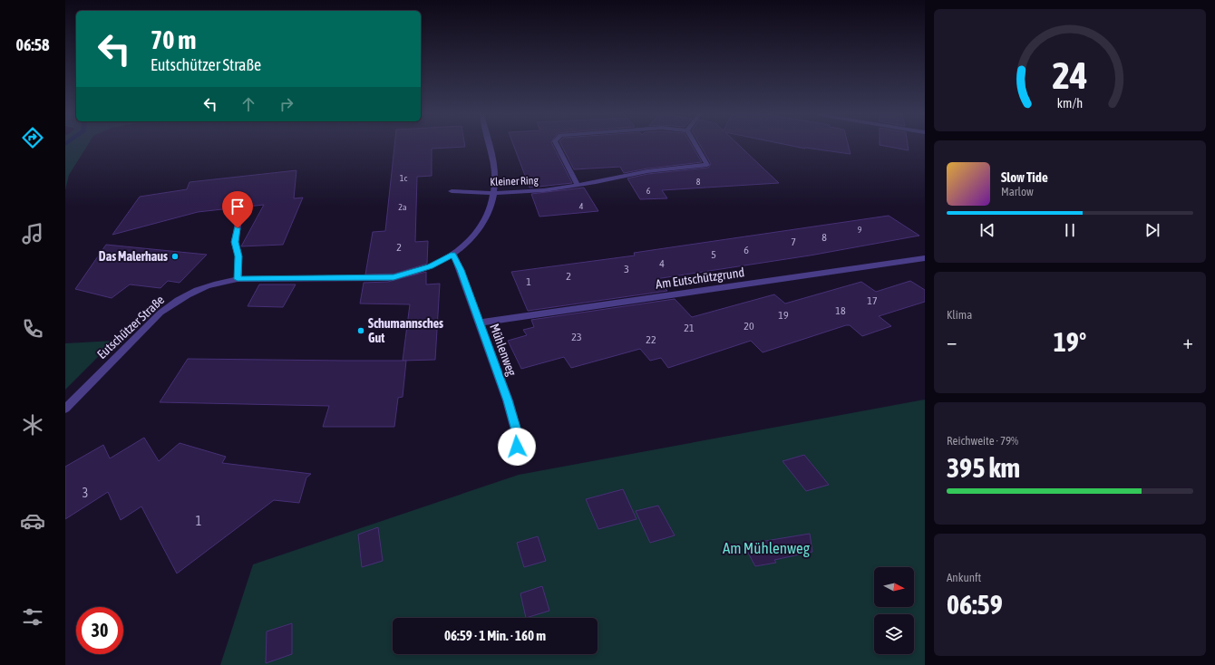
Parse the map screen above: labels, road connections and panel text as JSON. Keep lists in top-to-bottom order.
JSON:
{
  "streets": {
    "street": [
      "Kleiner Ring",
      "Am Eutschützgrund",
      "Eutschützer Straße",
      "Mühlenweg"
    ]
  },
  "crossings": [
    ["Kleiner Ring", "Eutschützer Straße"],
    ["Am Eutschützgrund", "Mühlenweg"],
    ["Eutschützer Straße", "Mühlenweg"]
  ],
  "parks": ["Am Mühlenweg"],
  "places": ["Das Malerhaus", "Schumannsches Gut"],
  "house_numbers": [
    "1c",
    "8",
    "6",
    "4",
    "2a",
    "9",
    "8",
    "7",
    "2",
    "6",
    "5",
    "4",
    "3",
    "2",
    "1",
    "17",
    "18",
    "19",
    "20",
    "21",
    "23",
    "22",
    "3",
    "1"
  ],
  "north": "right",
  "page": {
    "tabs": "06:58",
    "turn": ["70 m", "Eutschützer Straße"],
    "song": ["Slow Tide", "Marlow"],
    "tile": [
      "Klima",
      ["Reichweite · 79%", "395 km"],
      ["Ankunft", "06:59"]
    ],
    "heat": ["−", "19°", "+"],
    "limit": "30",
    "trip": "06:59 · 1 Min. · 160 m",
    "gauge": ["24", "km/h"]
  }
}
